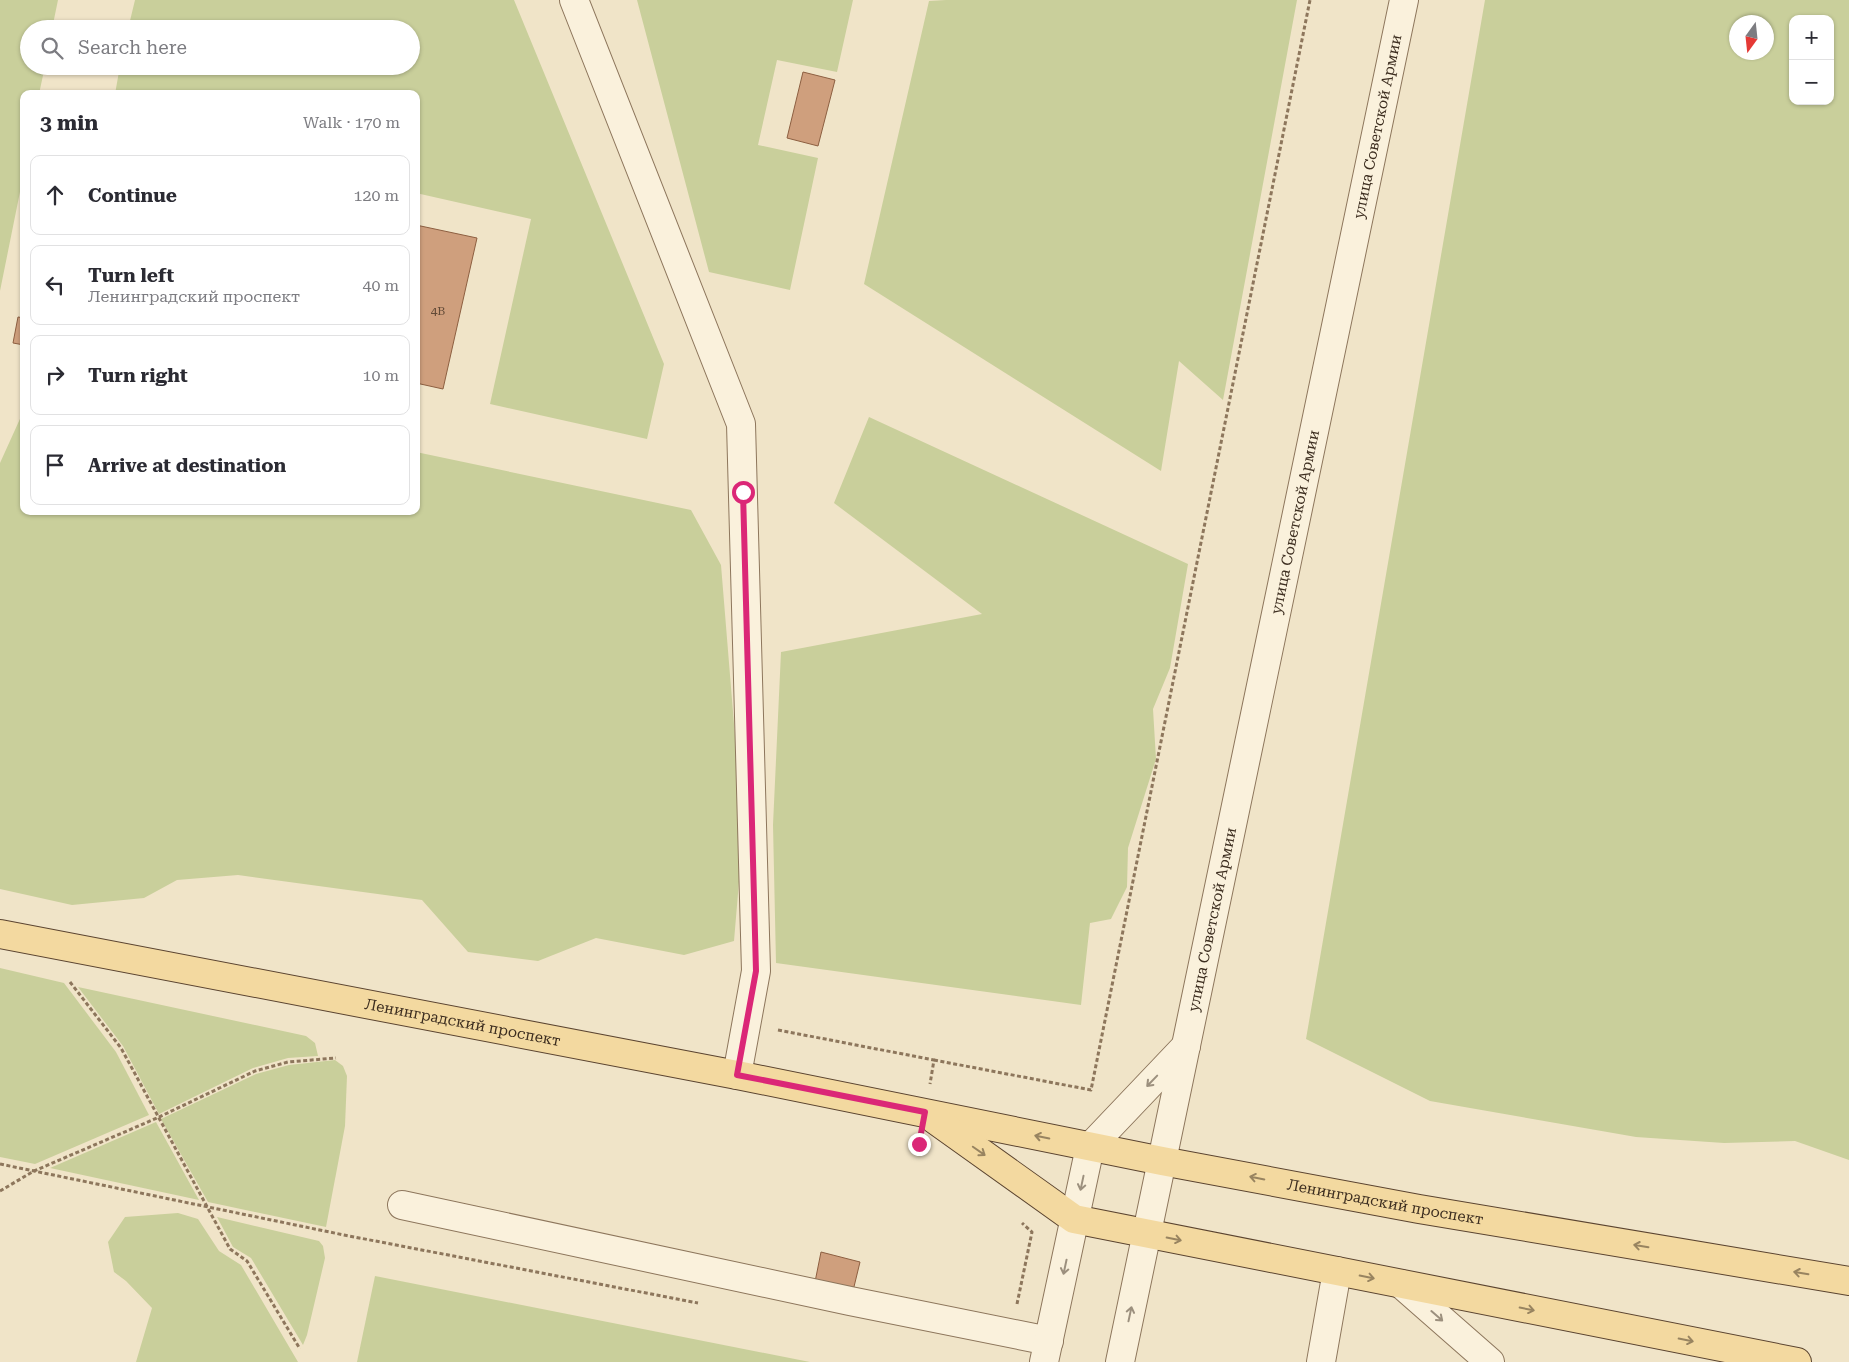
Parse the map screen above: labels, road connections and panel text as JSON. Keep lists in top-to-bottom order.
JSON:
{
  "streets": {
    "main road": ["Ленинградский проспект"],
    "street": ["улица Советской Армии"]
  },
  "crossings": [
    ["улица Советской Армии", "Ленинградский проспект"]
  ],
  "house_numbers": ["4В"],
  "north": "bottom",
  "page": {
    "map_buttons": ["+", "−"],
    "search": "Search here",
    "heading": ["3 min", "Walk · 170 m"],
    "list": [
      ["Continue", "120 m"],
      ["Turn left", "Ленинградский проспект", "40 m"],
      ["Turn right", "10 m"],
      "Arrive at destination"
    ]
  }
}
